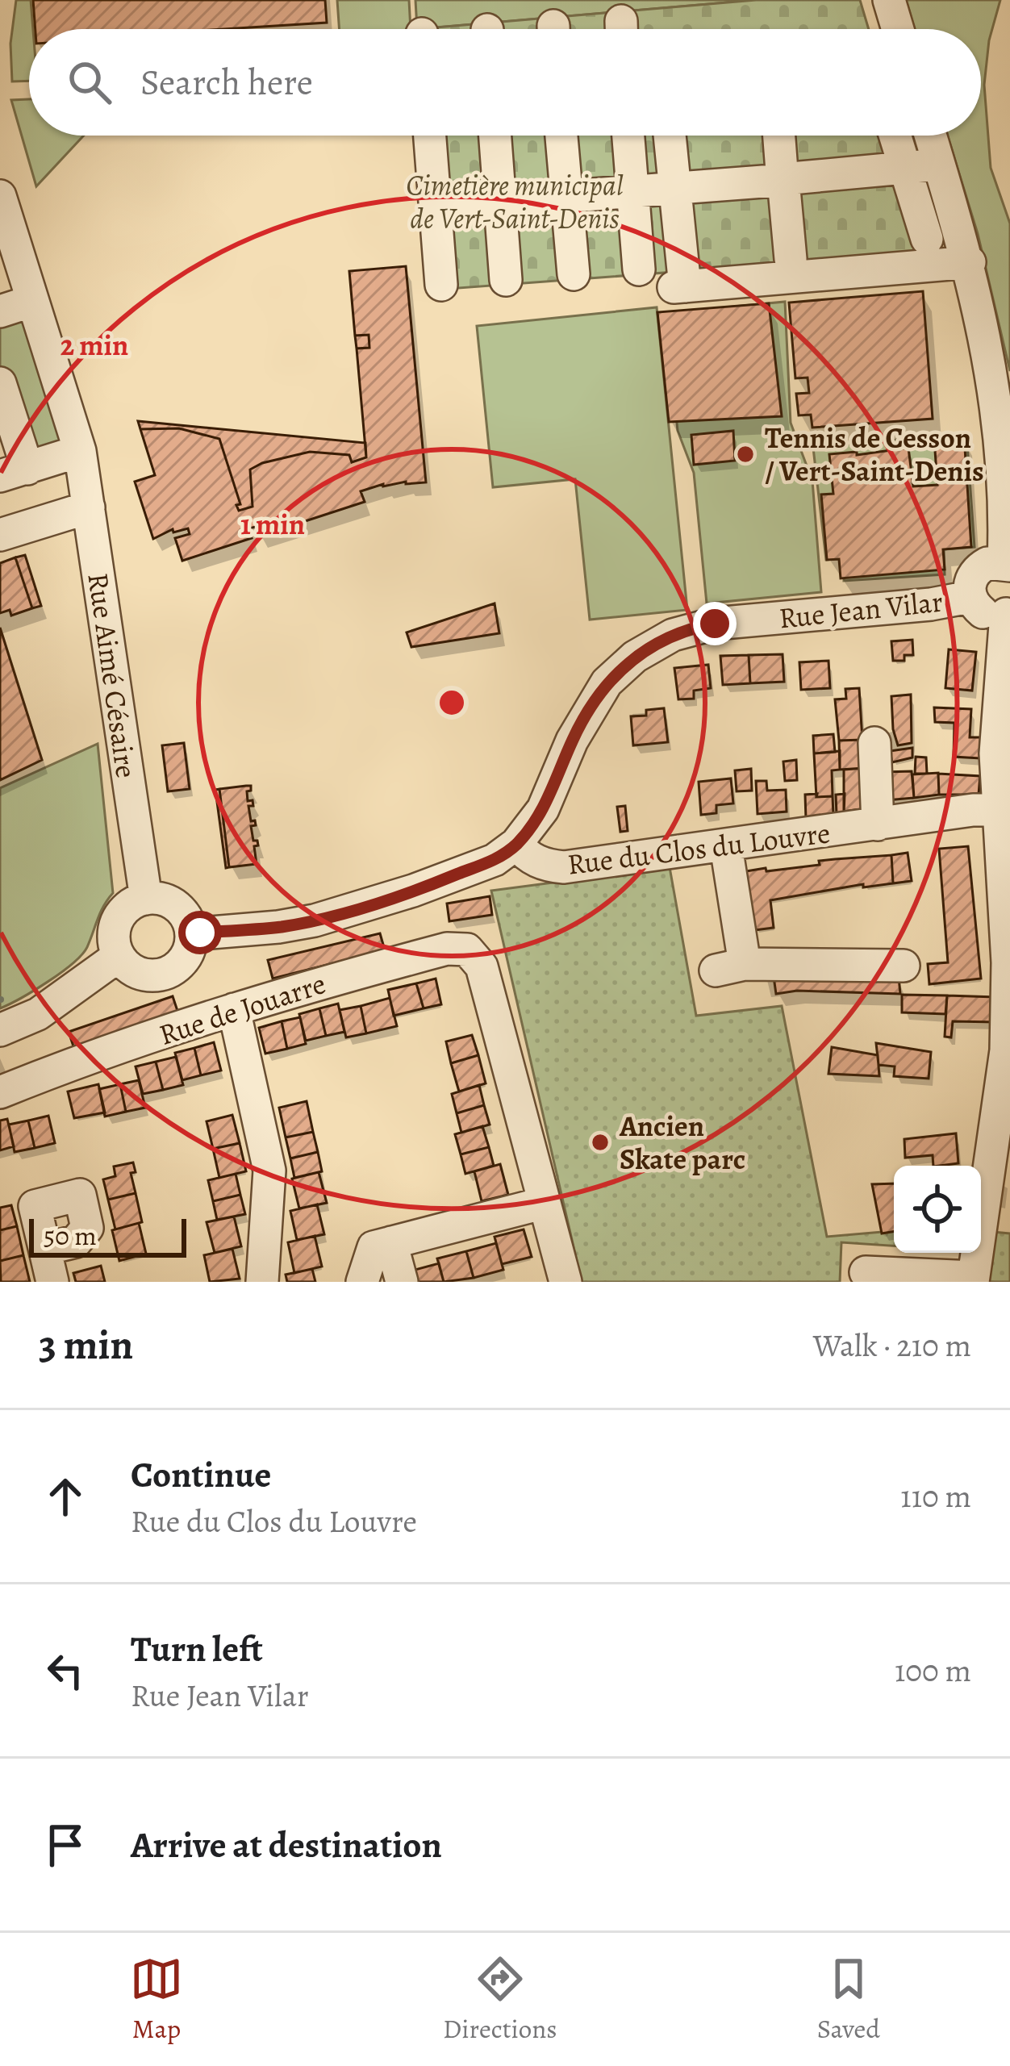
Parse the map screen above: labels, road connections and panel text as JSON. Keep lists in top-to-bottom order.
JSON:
{
  "streets": {
    "street": [
      "Rue Jean Vilar",
      "Rue Aimé Césaire",
      "Rue du Clos du Louvre",
      "Rue de Jouarre"
    ]
  },
  "crossings": [
    ["Rue Jean Vilar", "Rue du Clos du Louvre"]
  ],
  "parks": ["Cimetière municipal de Vert-Saint-Denis"],
  "places": ["Tennis de Cesson / Vert-Saint-Denis", "Ancien Skate parc"],
  "scale_bar": "50 m",
  "page": {
    "search": "Search here",
    "scale": "50 m",
    "heading": ["3 min", "Walk · 210 m"],
    "list": [
      ["Continue", "Rue du Clos du Louvre", "110 m"],
      ["Turn left", "Rue Jean Vilar", "100 m"],
      "Arrive at destination"
    ],
    "nav": ["Map", "Directions", "Saved"]
  },
  "rings": ["2 min", "1 min"]
}
